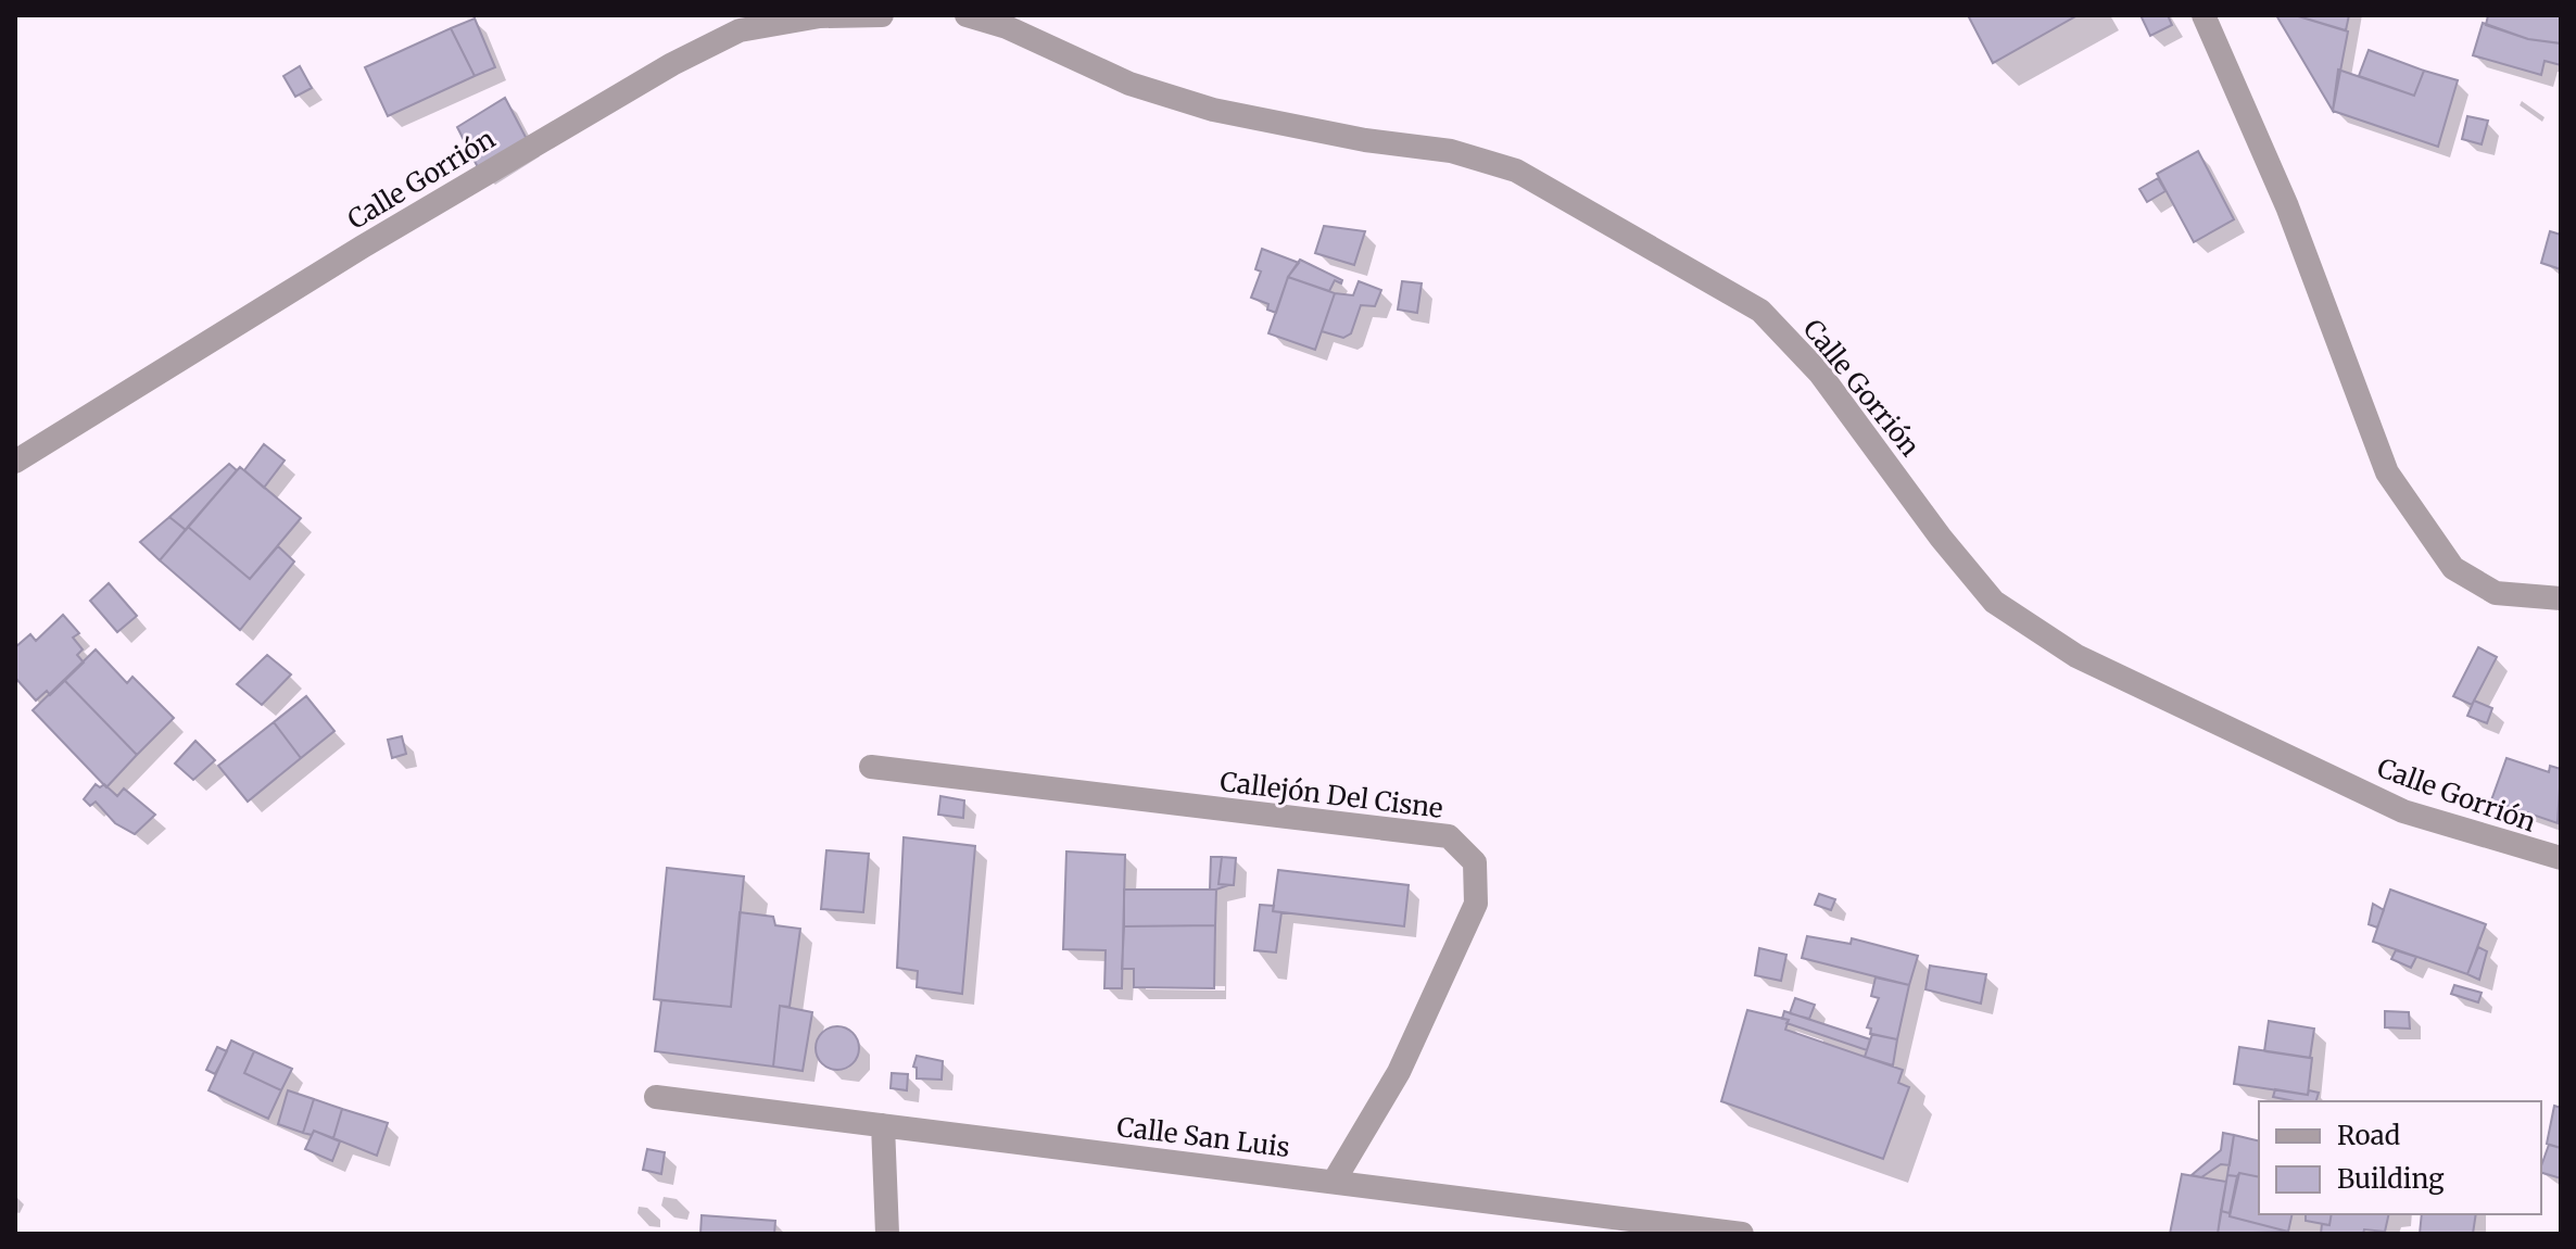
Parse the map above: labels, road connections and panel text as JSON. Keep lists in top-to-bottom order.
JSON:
{
  "streets": {
    "street": ["Calle Gorrión", "Callejón Del Cisne", "Calle San Luis"]
  },
  "crossings": [
    ["Callejón Del Cisne", "Calle San Luis"]
  ],
  "legend": ["Road", "Building"]
}
